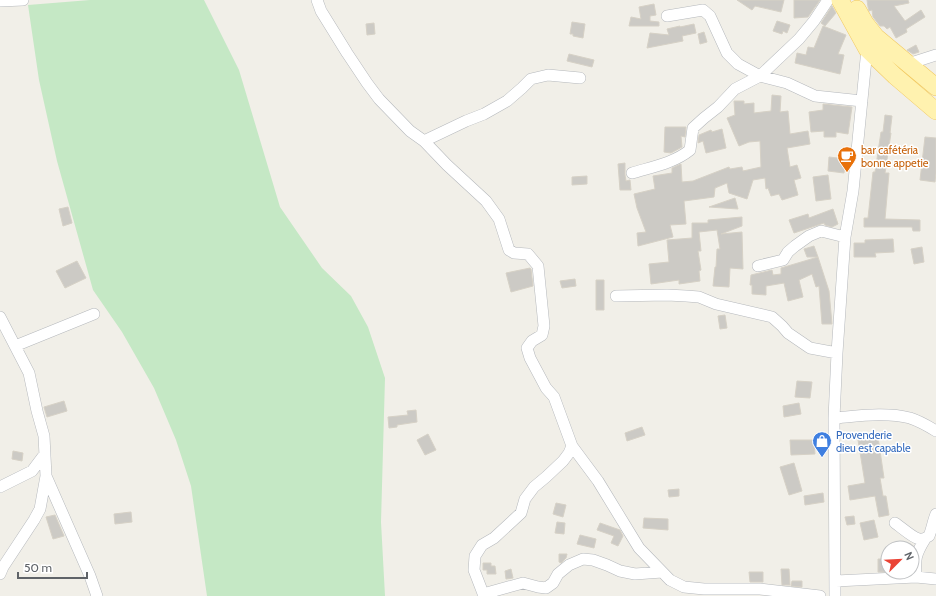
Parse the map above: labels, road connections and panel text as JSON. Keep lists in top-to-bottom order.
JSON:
{
  "places": {
    "cafe": ["bar cafétéria bonne appetie"],
    "shop": ["Provenderie dieu est capable"]
  },
  "scale_bar": "50 m",
  "north": "top right"
}
